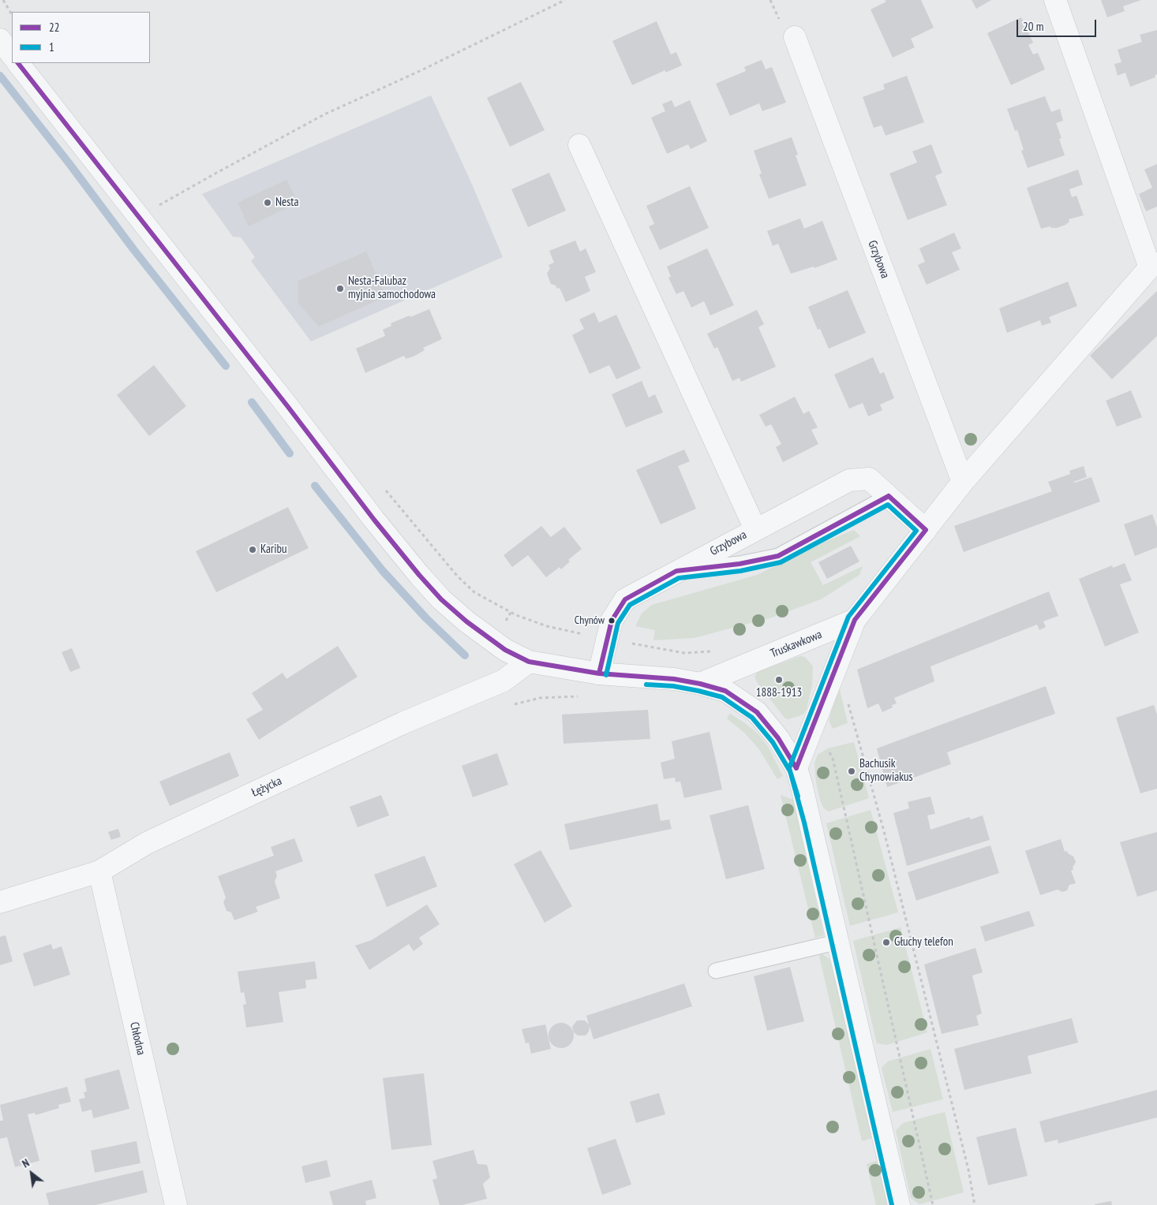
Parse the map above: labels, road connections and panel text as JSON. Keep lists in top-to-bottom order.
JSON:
{
  "streets": {
    "street": [
      "Grzybowa",
      "Truskawkowa",
      "Łężycka",
      "Chłodna"
    ]
  },
  "crossings": [
    ["Łężycka", "Chłodna"]
  ],
  "places": [
    "Nesta",
    "Nesta-Falubaz myjnia samochodowa",
    "Karibu",
    "Chynów",
    "1888-1913",
    "Bachusik Chynowiakus",
    "Głuchy telefon"
  ],
  "lines": ["transit line 22", "transit line 1"],
  "legend": ["22", "1"],
  "scale_bar": "20 m",
  "north": "top left"
}
